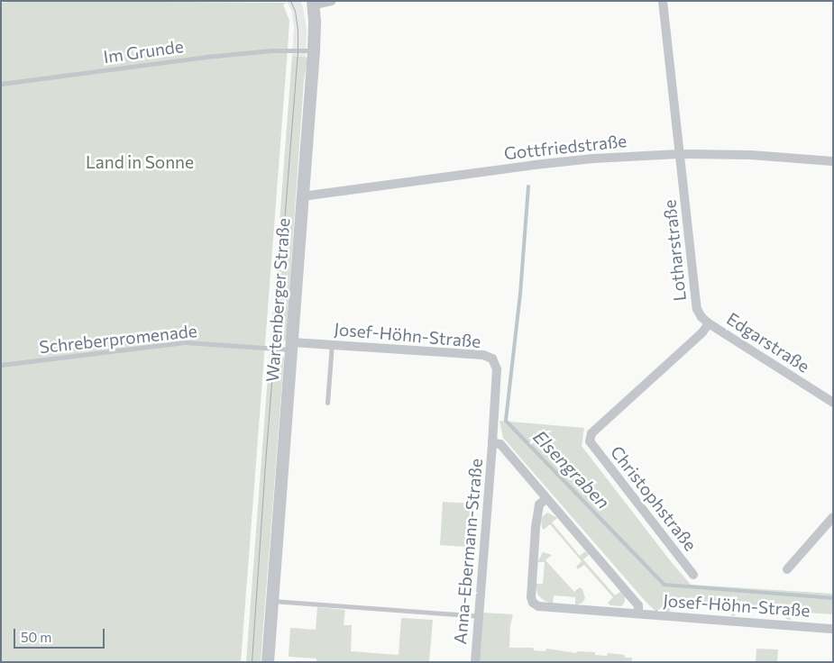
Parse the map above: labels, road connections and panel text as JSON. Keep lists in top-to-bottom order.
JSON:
{
  "streets": {
    "street": [
      "Gottfriedstraße",
      "Lotharstraße",
      "Wartenberger Straße",
      "Josef-Höhn-Straße",
      "Edgarstraße",
      "Christophstraße",
      "Anna-Ebermann-Straße"
    ],
    "lane": ["Im Grunde", "Schreberpromenade"]
  },
  "crossings": [
    ["Im Grunde", "Wartenberger Straße"],
    ["Gottfriedstraße", "Lotharstraße"],
    ["Gottfriedstraße", "Wartenberger Straße"],
    ["Lotharstraße", "Edgarstraße"],
    ["Lotharstraße", "Christophstraße"],
    ["Wartenberger Straße", "Josef-Höhn-Straße"],
    ["Wartenberger Straße", "Schreberpromenade"],
    ["Josef-Höhn-Straße", "Schreberpromenade"],
    ["Josef-Höhn-Straße", "Anna-Ebermann-Straße"],
    ["Edgarstraße", "Christophstraße"]
  ],
  "water": ["Elsengraben"],
  "parks": ["Land in Sonne"],
  "scale_bar": "50 m"
}
